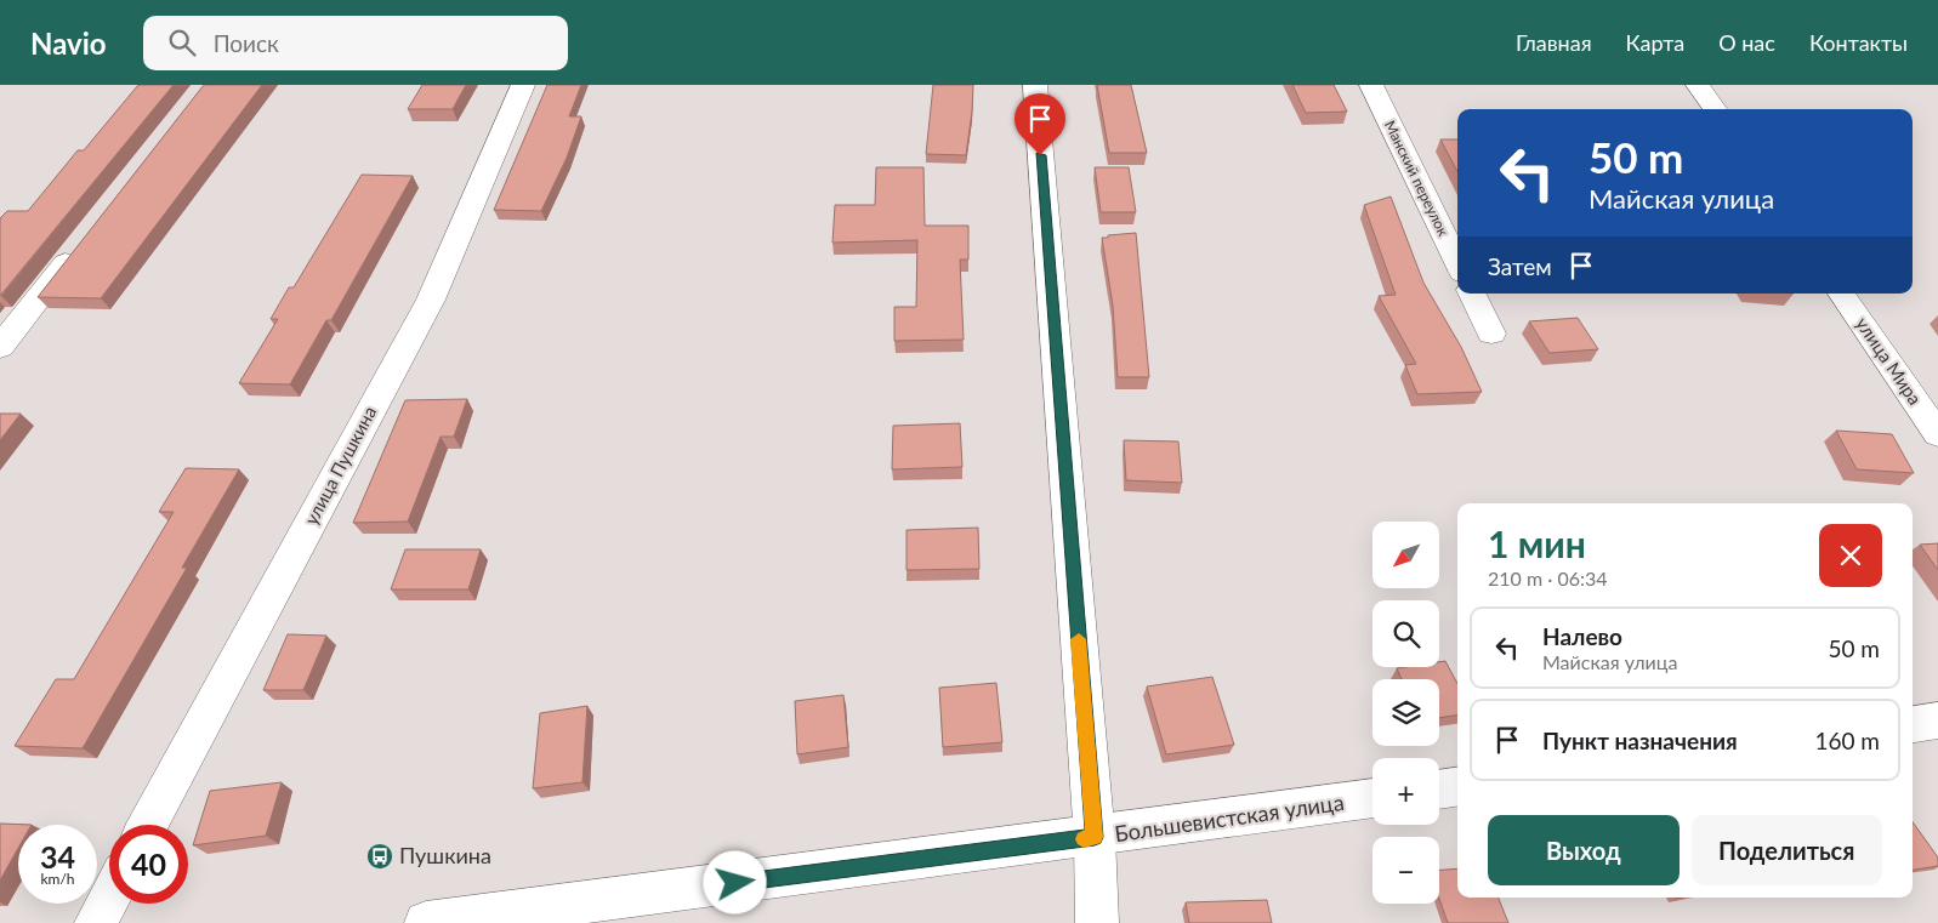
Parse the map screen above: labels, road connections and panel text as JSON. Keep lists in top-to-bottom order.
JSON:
{
  "streets": {
    "street": [
      "Манский переулок",
      "улица Мира",
      "улица Пушкина",
      "Большевистская улица"
    ]
  },
  "places": {
    "bus stop": ["Пушкина"]
  },
  "north": "bottom left",
  "page": {
    "header": "Navio",
    "search": "Поиск",
    "nav": [
      "Главная",
      "Карта",
      "О нас",
      "Контакты"
    ],
    "turn": ["50 m", "Майская улица"],
    "then": "Затем",
    "heading": ["1 мин", "210 m · 06:34"],
    "map_buttons": ["+", "−"],
    "list": [
      {
        "name": "Налево",
        "note": "Майская улица",
        "value": "50 m"
      },
      {
        "name": "Пункт назначения",
        "value": "160 m"
      }
    ],
    "buttons": ["Выход", "Поделиться"],
    "speed": "34 km/h",
    "limit": "40"
  }
}
